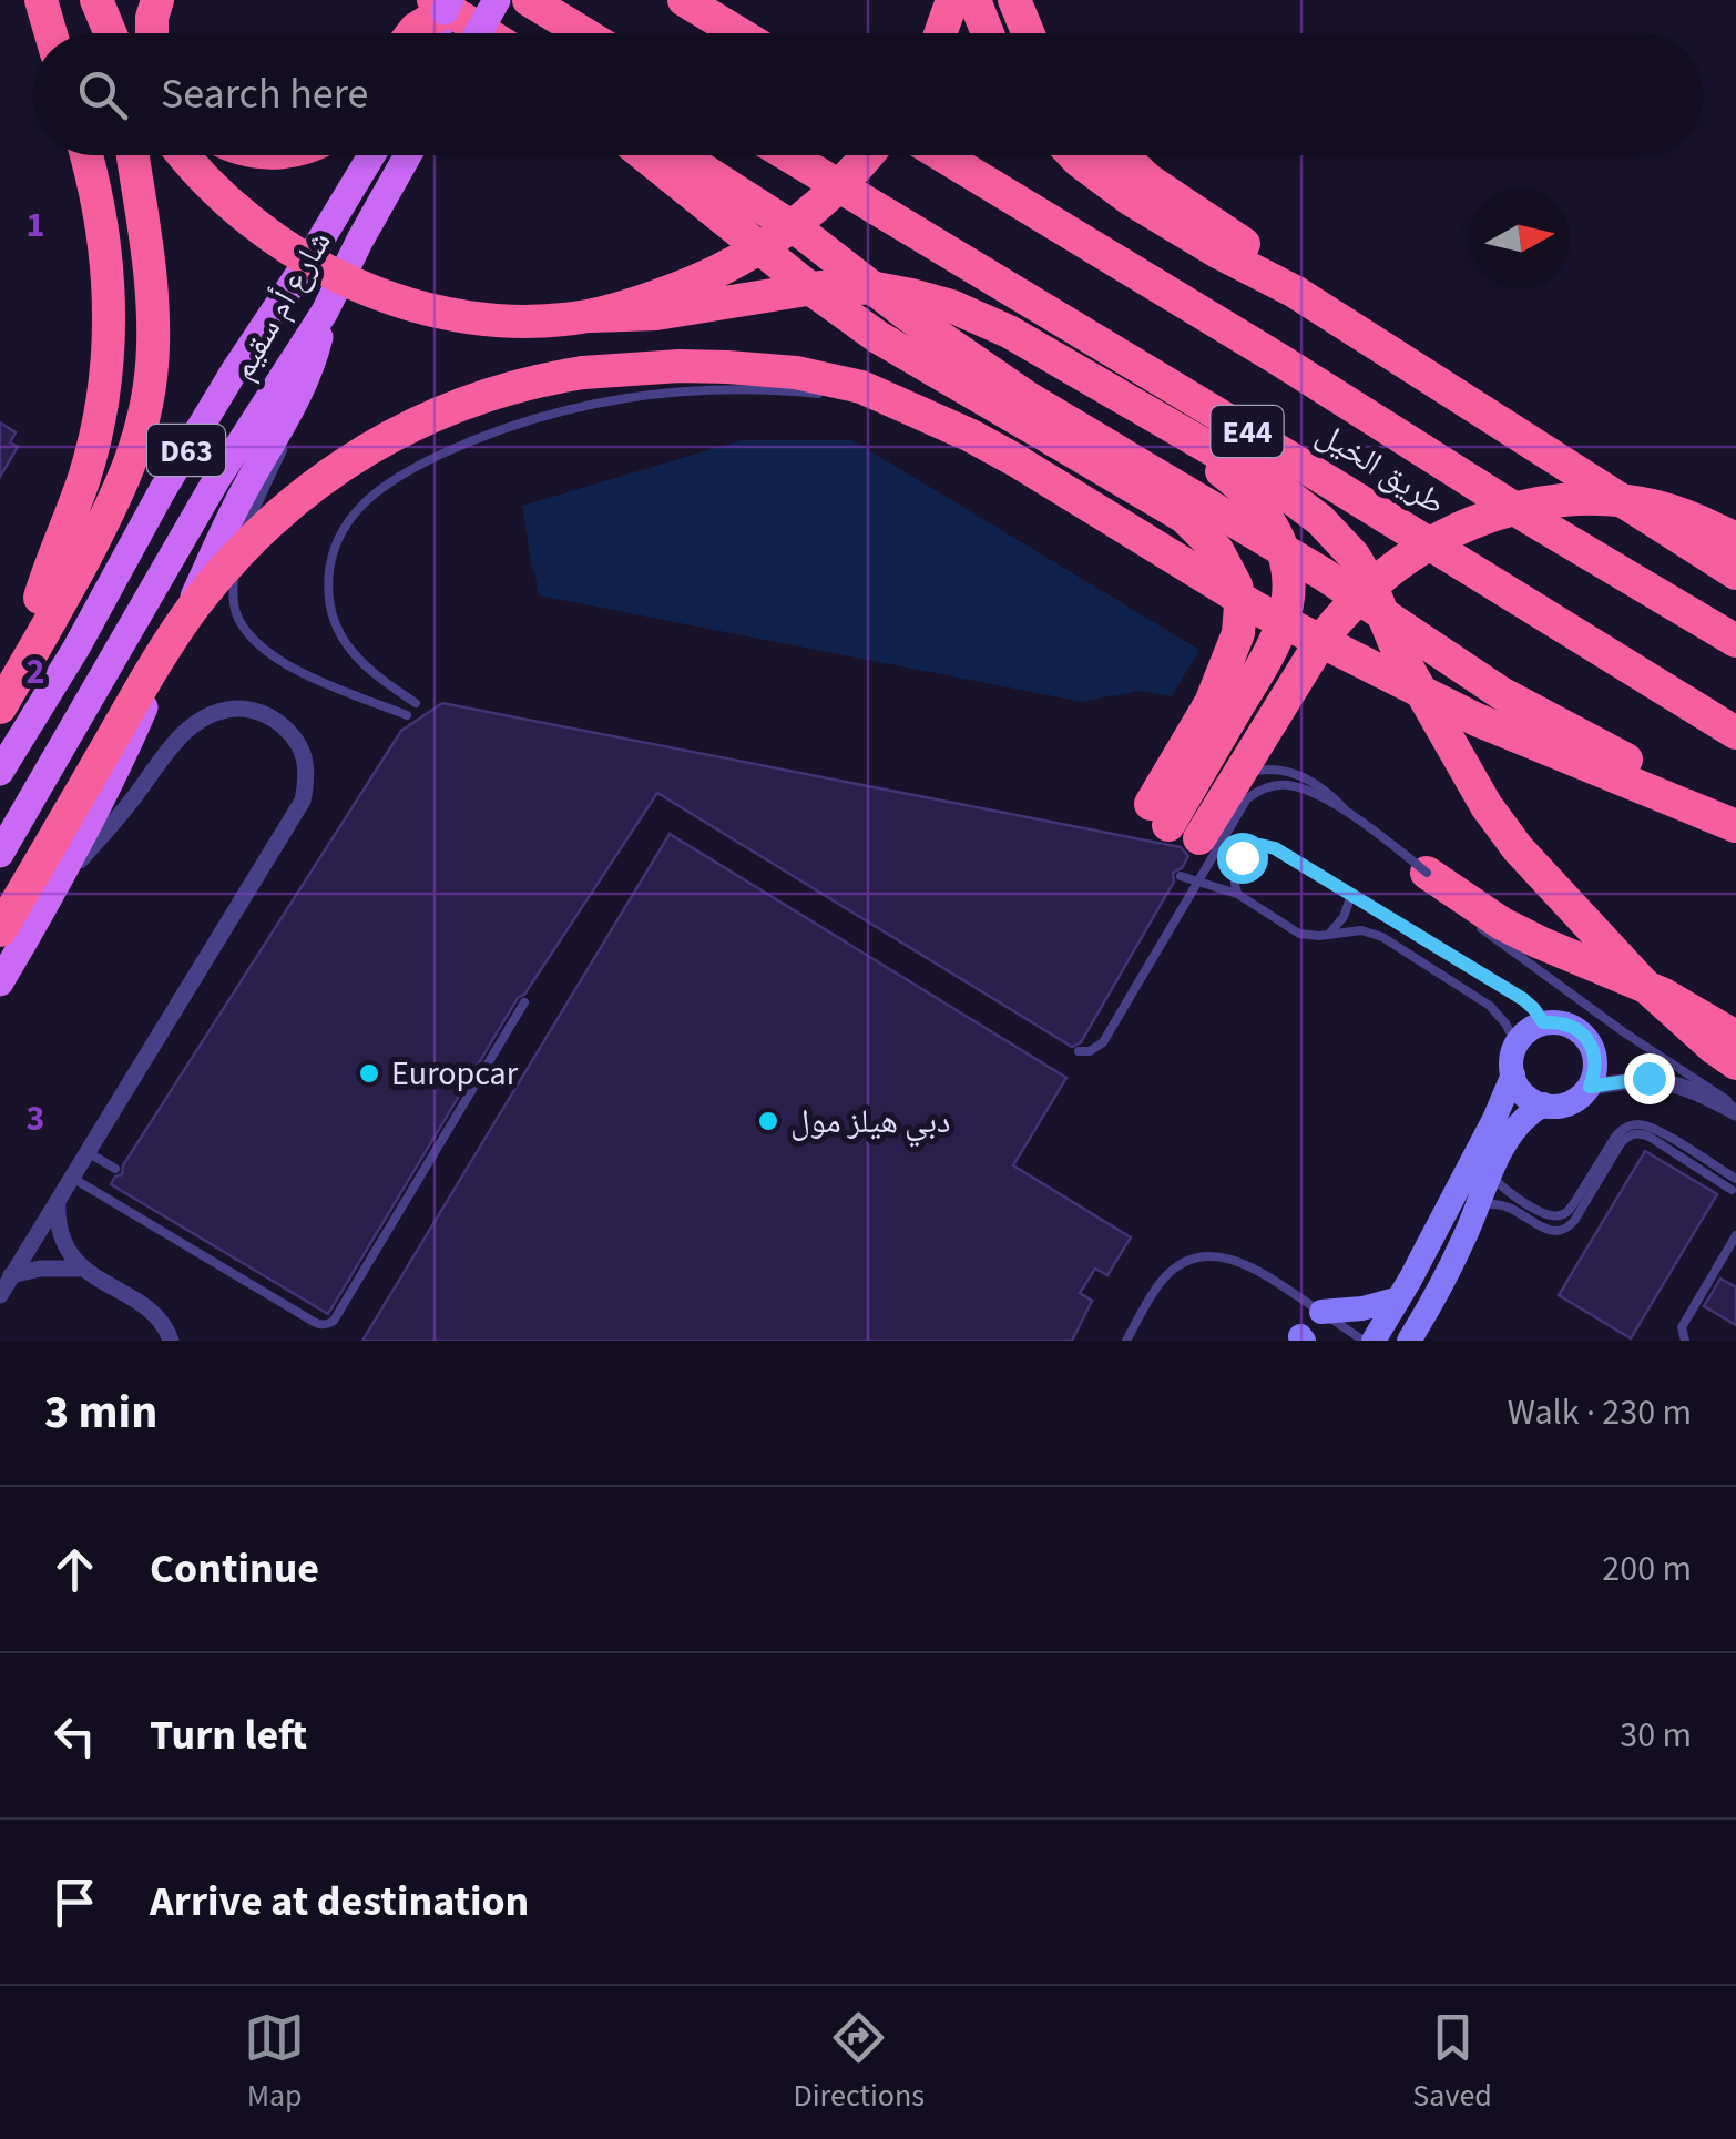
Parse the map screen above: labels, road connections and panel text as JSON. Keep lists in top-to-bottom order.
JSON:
{
  "streets": {
    "highway": ["E44", "طريق الخيل"],
    "main road": ["شارع أم سقيم", "D63"]
  },
  "places": ["Europcar", "دبي هيلز مول"],
  "north": "right",
  "page": {
    "search": "Search here",
    "heading": ["3 min", "Walk · 230 m"],
    "list": [
      ["Continue", "200 m"],
      ["Turn left", "30 m"],
      "Arrive at destination"
    ],
    "nav": ["Map", "Directions", "Saved"]
  },
  "grid": {
    "rows": ["1", "2", "3"]
  }
}
